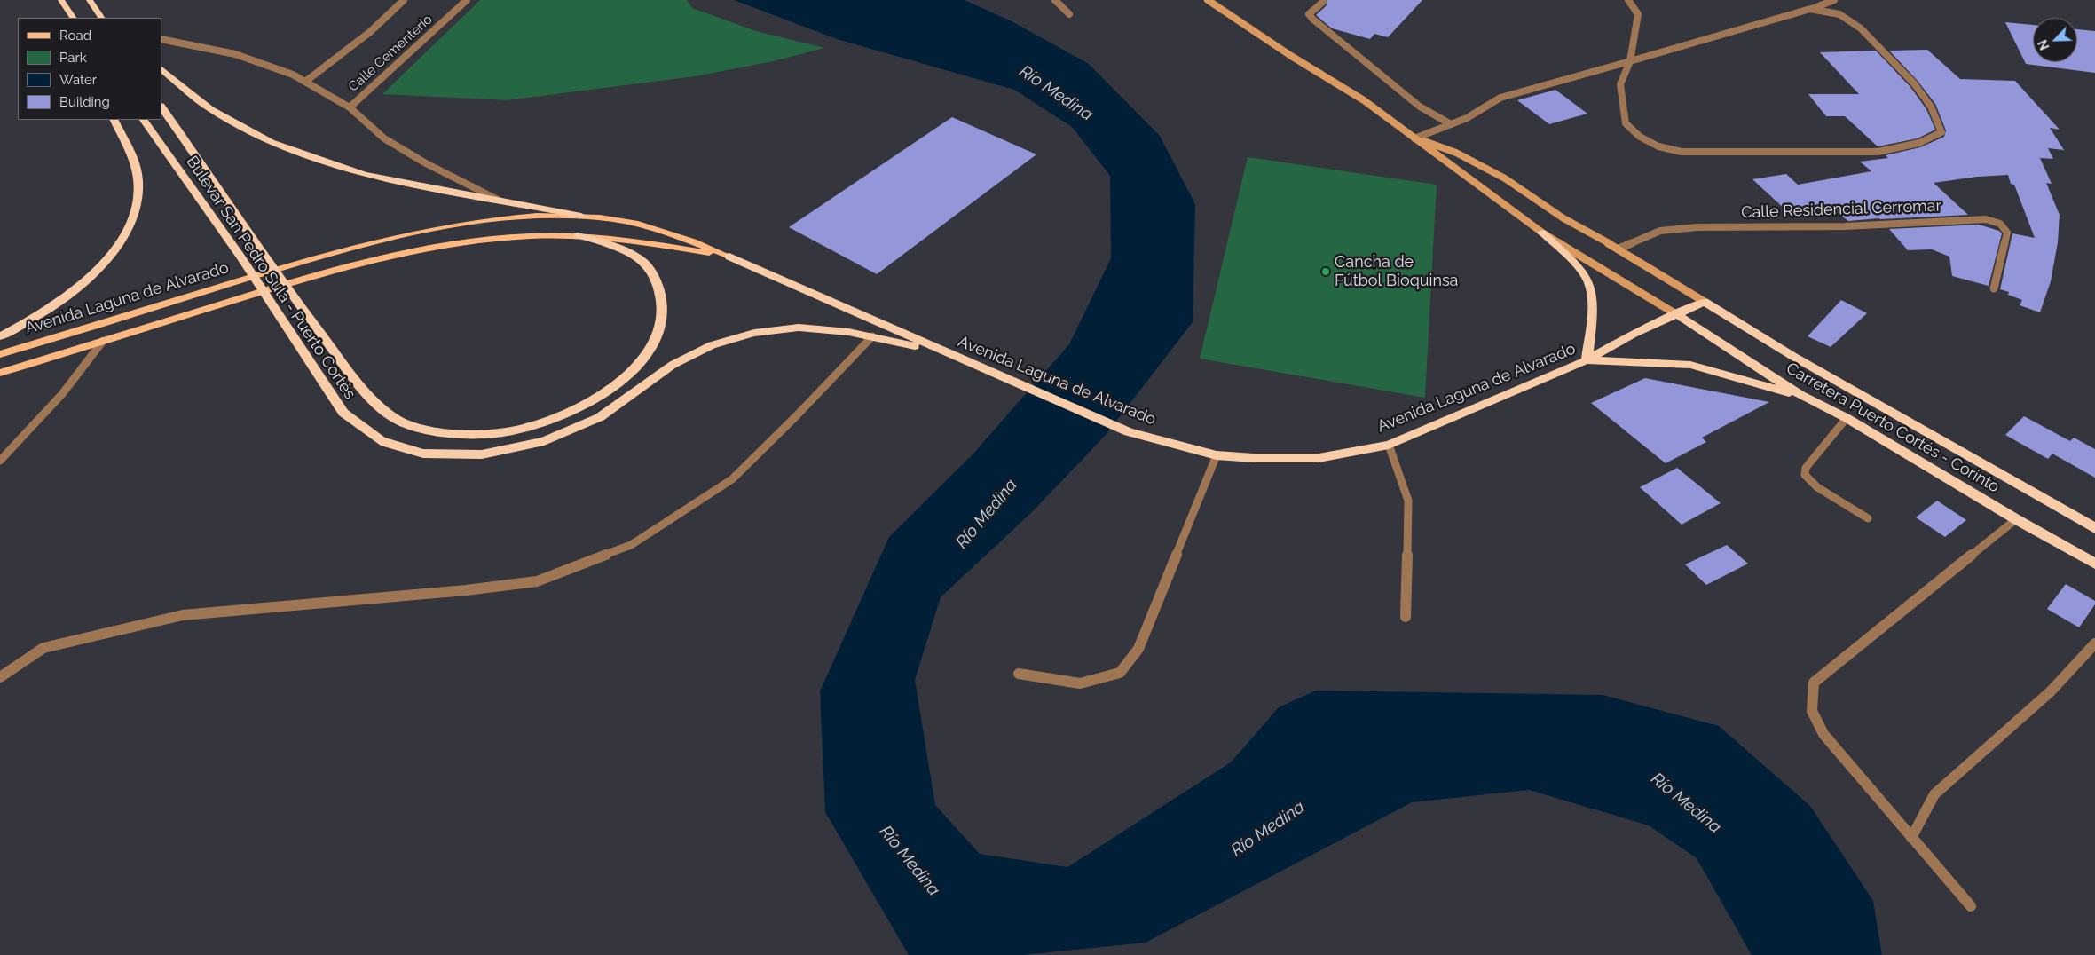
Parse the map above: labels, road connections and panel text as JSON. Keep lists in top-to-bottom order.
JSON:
{
  "streets": {
    "highway": ["Bulevar San Pedro Sula - Puerto Cortés", "Avenida Laguna de Alvarado", "Carretera Puerto Cortés - Corinto"],
    "street": ["Calle Cementerio", "Calle Residencial Cerromar"]
  },
  "crossings": [
    ["Bulevar San Pedro Sula - Puerto Cortés", "Avenida Laguna de Alvarado"],
    ["Avenida Laguna de Alvarado", "Carretera Puerto Cortés - Corinto"]
  ],
  "water": ["Río Medina"],
  "places": ["Cancha de Fútbol Bioquinsa"],
  "legend": [
    "Road",
    "Park",
    "Water",
    "Building"
  ],
  "north": "bottom left"
}
